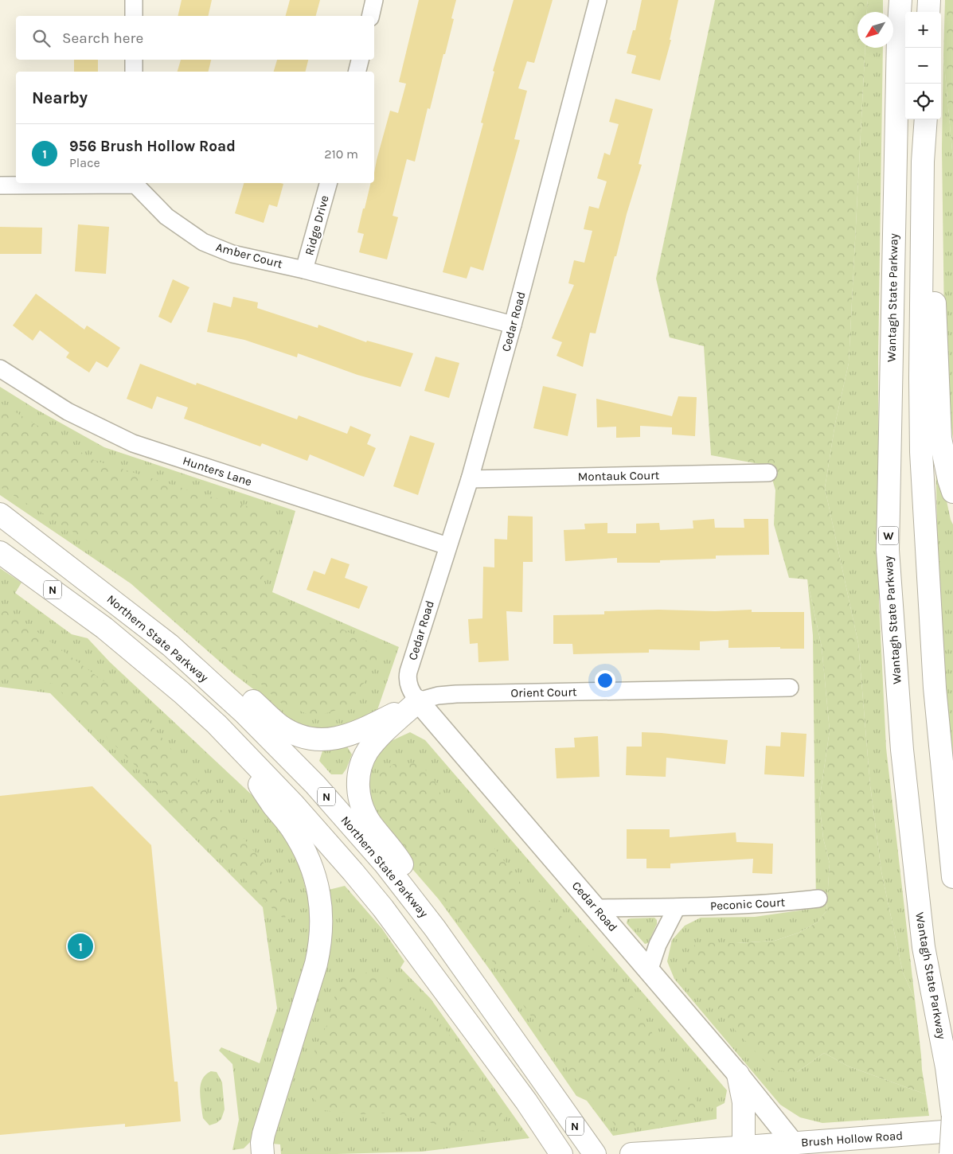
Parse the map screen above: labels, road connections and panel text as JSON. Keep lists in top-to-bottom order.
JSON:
{
  "streets": {
    "main road": [
      "Wantagh State Parkway",
      "W",
      "N",
      "Northern State Parkway",
      "Brush Hollow Road"
    ],
    "street": [
      "Ridge Drive",
      "Amber Court",
      "Cedar Road",
      "Hunters Lane",
      "Montauk Court",
      "Orient Court",
      "Peconic Court"
    ]
  },
  "crossings": [
    ["Ridge Drive", "Amber Court"],
    ["Amber Court", "Cedar Road"],
    ["Cedar Road", "Hunters Lane"],
    ["Cedar Road", "Montauk Court"],
    ["Cedar Road", "Orient Court"],
    ["Cedar Road", "Peconic Court"],
    ["Cedar Road", "Brush Hollow Road"]
  ],
  "north": "bottom left",
  "page": {
    "map_buttons": ["+", "−"],
    "search": "Search here",
    "heading": "Nearby",
    "list": [
      {
        "mark": "1",
        "name": "956 Brush Hollow Road",
        "note": "Place",
        "value": "210 m"
      }
    ],
    "pins": "1"
  }
}
